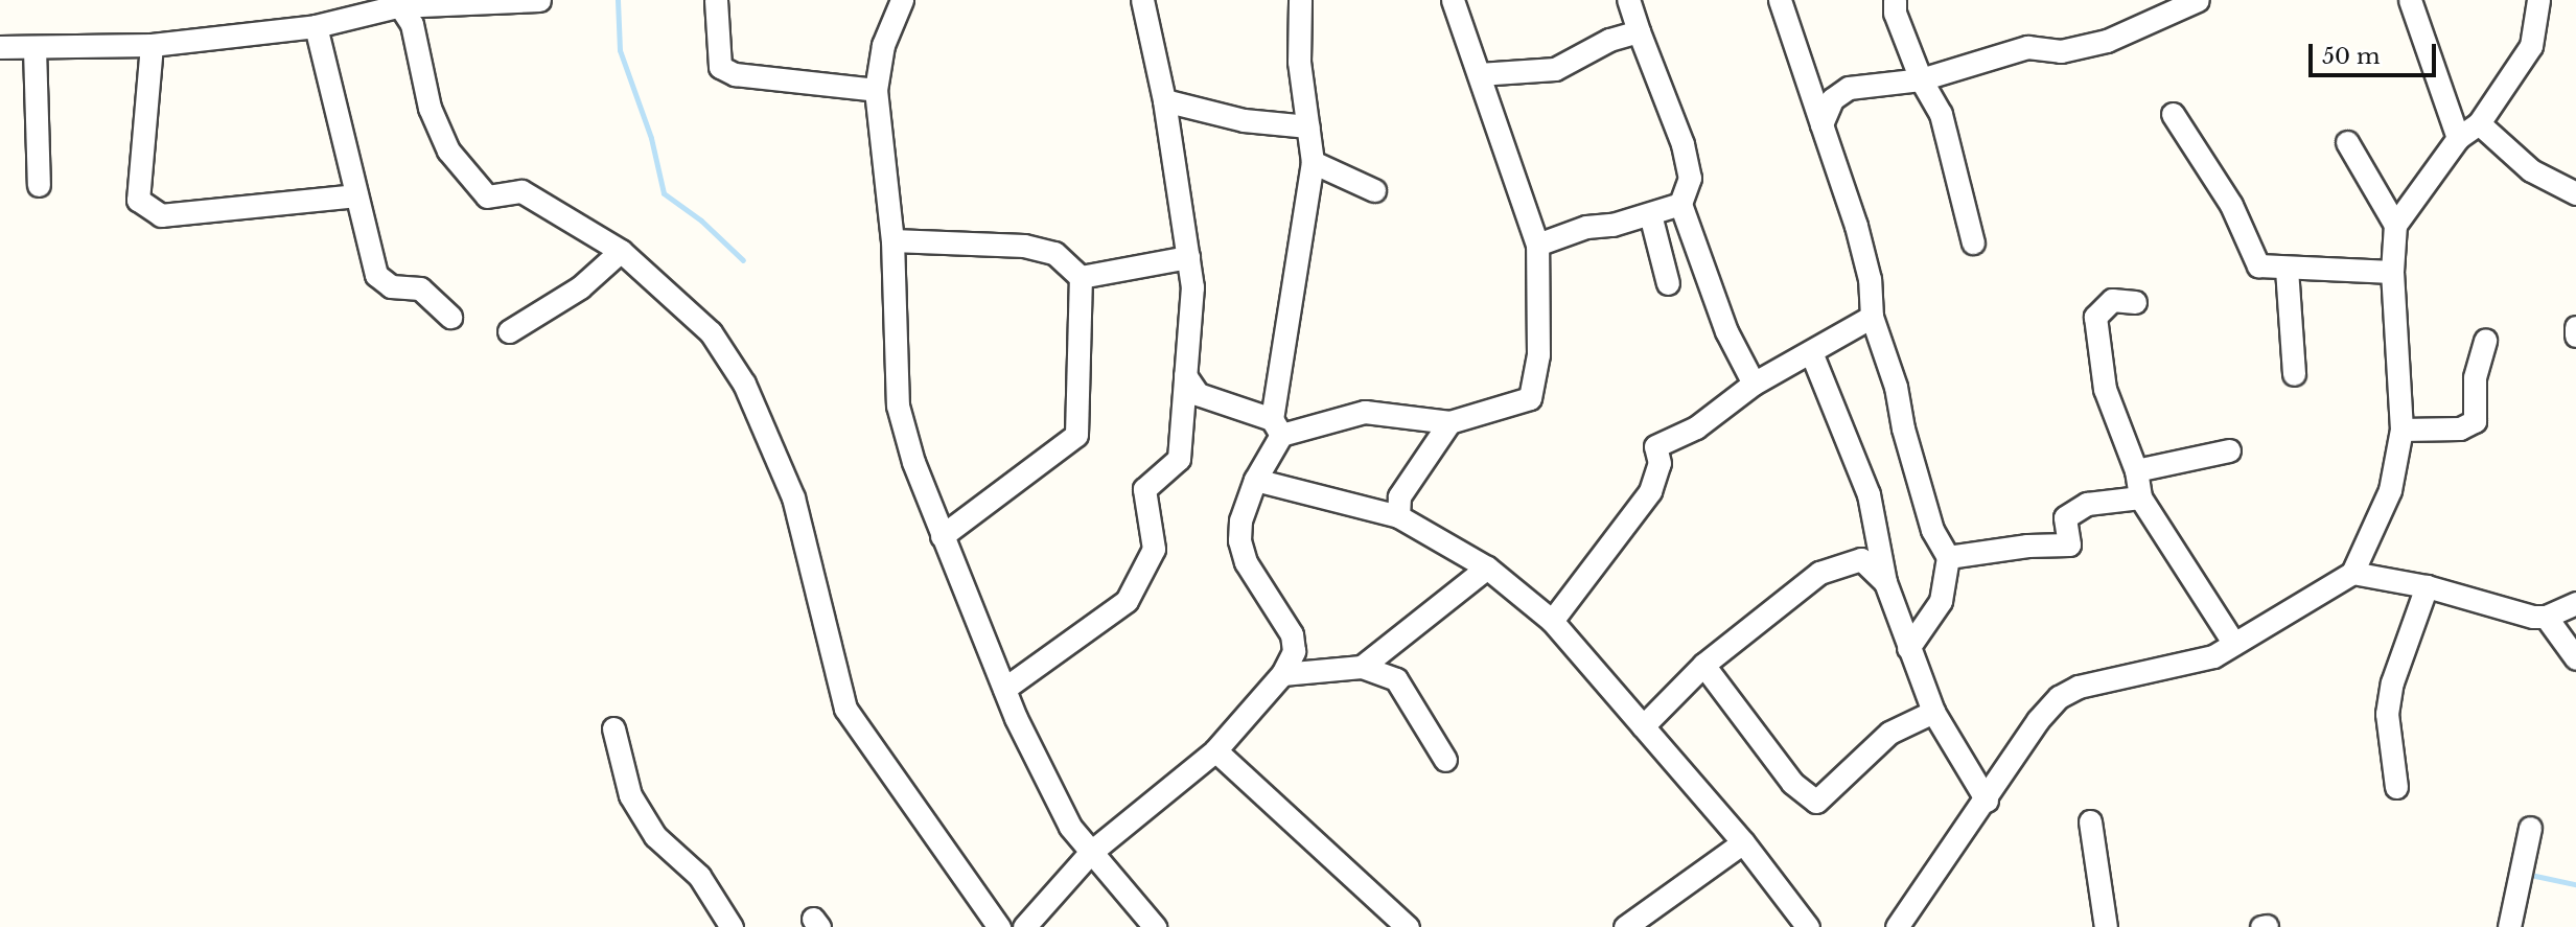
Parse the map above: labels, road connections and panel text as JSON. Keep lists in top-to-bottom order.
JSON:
{
  "scale_bar": "50 m"
}
